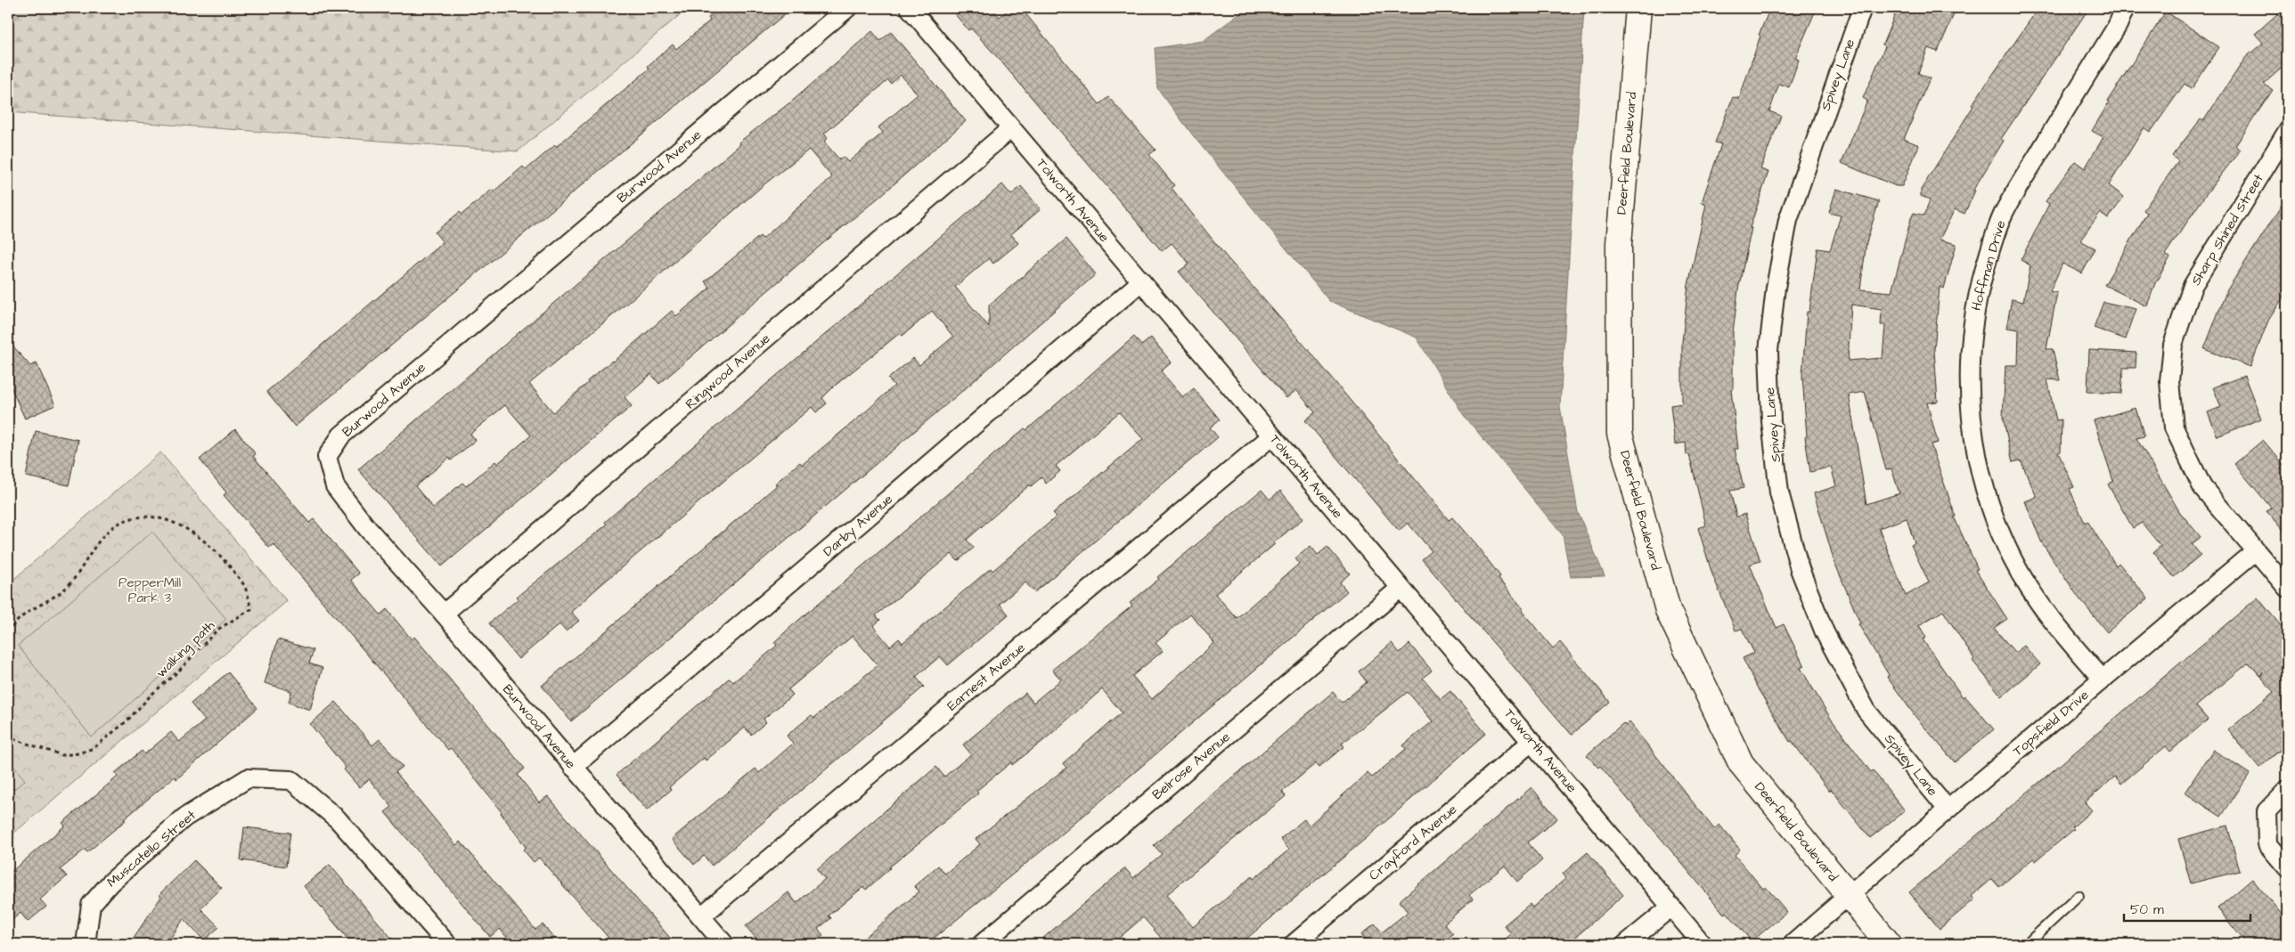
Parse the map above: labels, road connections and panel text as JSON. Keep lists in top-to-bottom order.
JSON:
{
  "streets": {
    "street": [
      "Spivey Lane",
      "Deerfield Boulevard",
      "Burwood Avenue",
      "Tolworth Avenue",
      "Sharp Shined Street",
      "Hoffman Drive",
      "Ringwood Avenue",
      "Darby Avenue",
      "Earnest Avenue",
      "Topsfield Drive",
      "Belrose Avenue",
      "Crayford Avenue",
      "Muscatello Street"
    ],
    "path": ["walking path"]
  },
  "crossings": [
    ["Spivey Lane", "Topsfield Drive"],
    ["Deerfield Boulevard", "Topsfield Drive"],
    ["Burwood Avenue", "Ringwood Avenue"],
    ["Burwood Avenue", "Darby Avenue"],
    ["Burwood Avenue", "Earnest Avenue"],
    ["Tolworth Avenue", "Ringwood Avenue"],
    ["Tolworth Avenue", "Darby Avenue"],
    ["Tolworth Avenue", "Earnest Avenue"],
    ["Tolworth Avenue", "Belrose Avenue"],
    ["Tolworth Avenue", "Crayford Avenue"],
    ["Sharp Shined Street", "Topsfield Drive"],
    ["Hoffman Drive", "Topsfield Drive"]
  ],
  "parks": ["PepperMill Park 3"],
  "scale_bar": "50 m"
}
